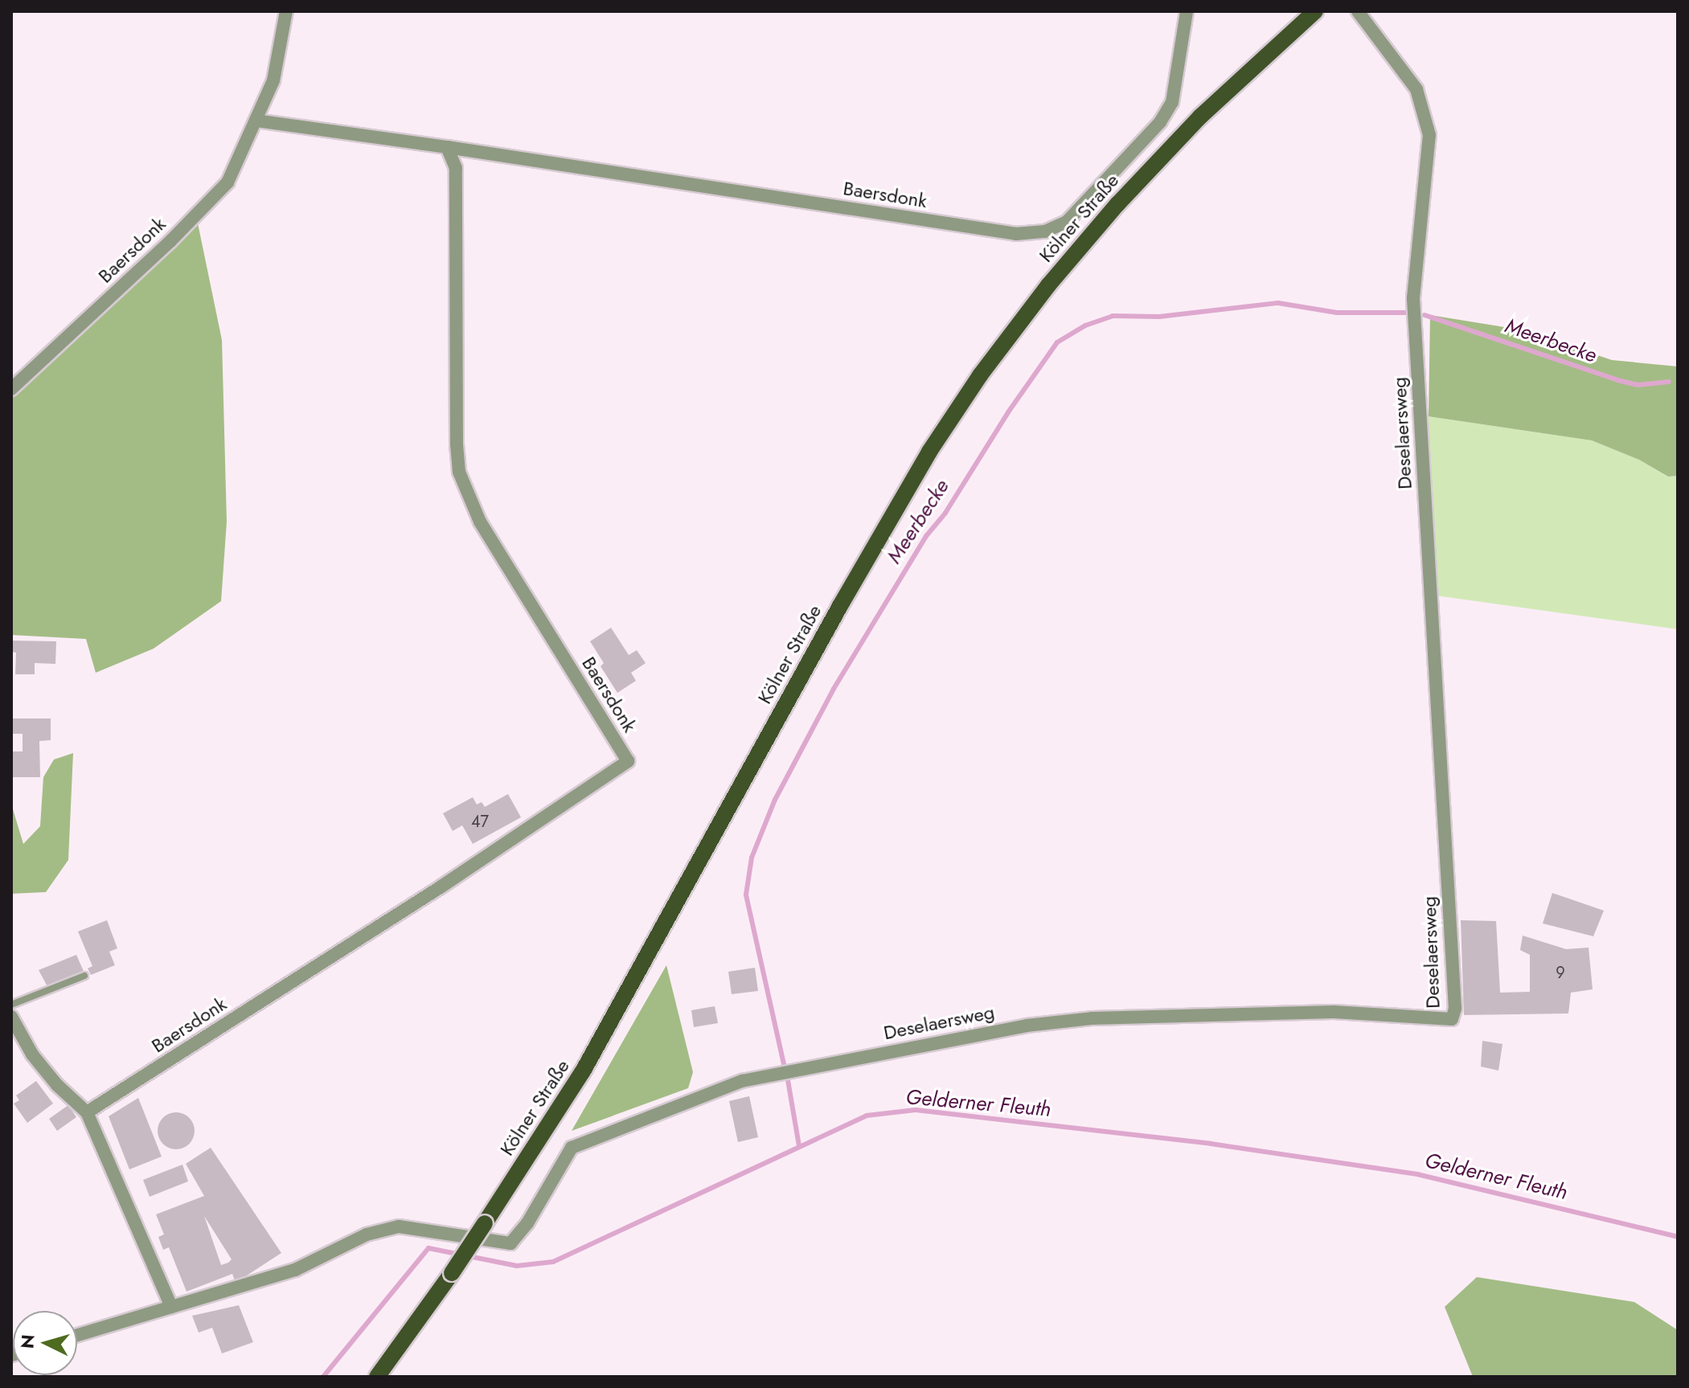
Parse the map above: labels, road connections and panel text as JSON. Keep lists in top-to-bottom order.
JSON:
{
  "streets": {
    "main road": ["Kölner Straße"],
    "street": ["Baersdonk", "Deselaersweg"]
  },
  "water": ["Meerbecke", "Gelderner Fleuth"],
  "house_numbers": ["47", "9"],
  "north": "left"
}
